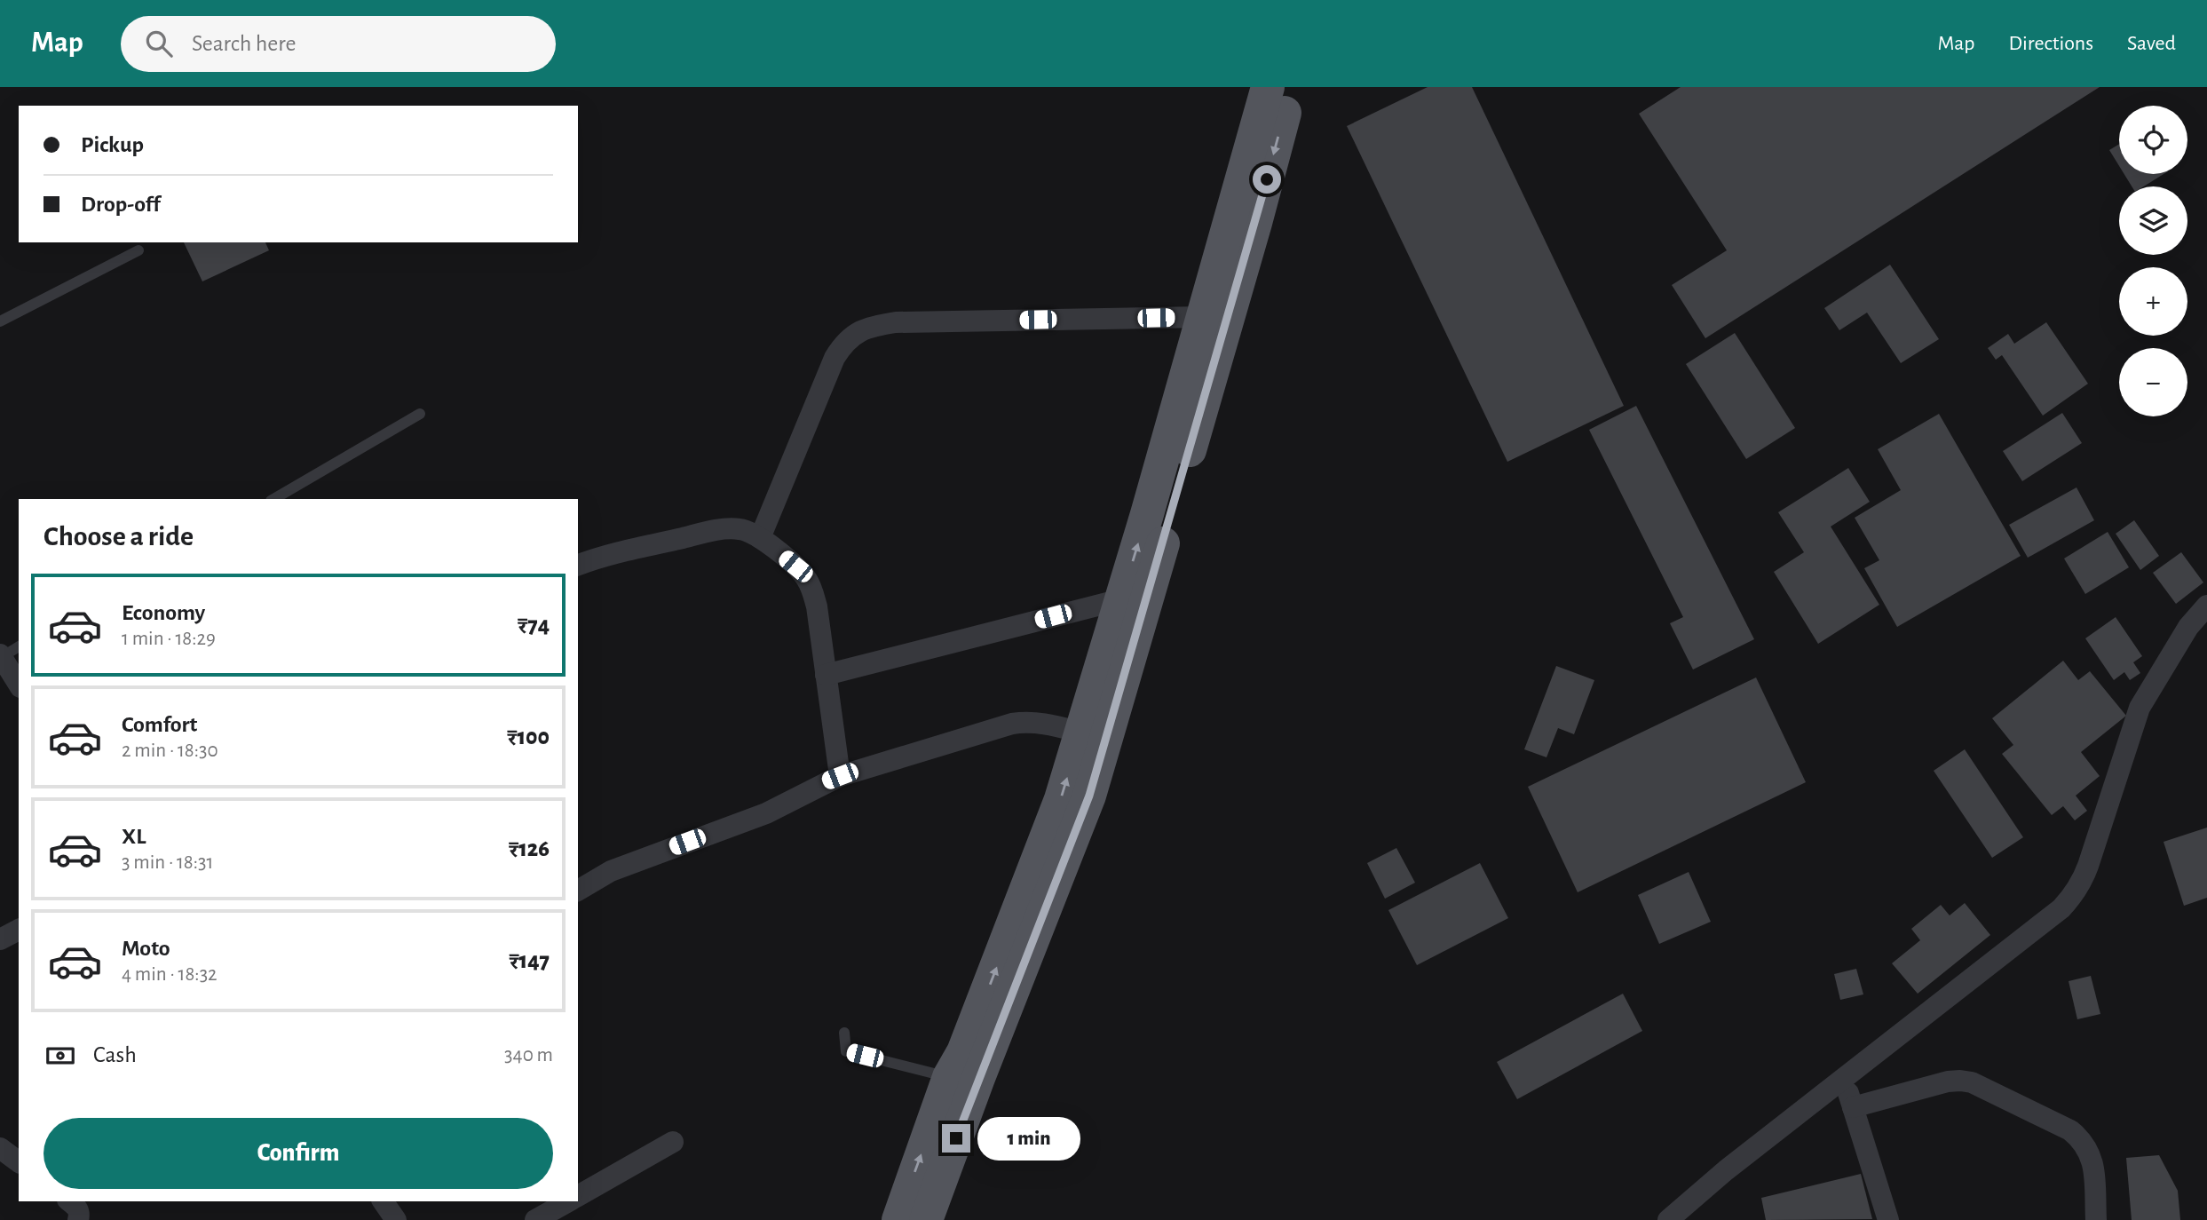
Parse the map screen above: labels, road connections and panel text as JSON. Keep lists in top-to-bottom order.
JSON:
{
  "page": {
    "header": "Map",
    "search": "Search here",
    "nav": ["Map", "Directions", "Saved"],
    "map_buttons": ["+", "−"],
    "banner": ["Pickup", "Drop-off"],
    "heading": "Choose a ride",
    "list": [
      {
        "name": "Economy",
        "note": "1 min · 18:29",
        "value": "₹74"
      },
      {
        "name": "Comfort",
        "note": "2 min · 18:30",
        "value": "₹100"
      },
      {
        "name": "XL",
        "note": "3 min · 18:31",
        "value": "₹126"
      },
      {
        "name": "Moto",
        "note": "4 min · 18:32",
        "value": "₹147"
      }
    ],
    "pay": ["Cash", "340 m"],
    "buttons": "Confirm",
    "bubble": "1 min"
  }
}
